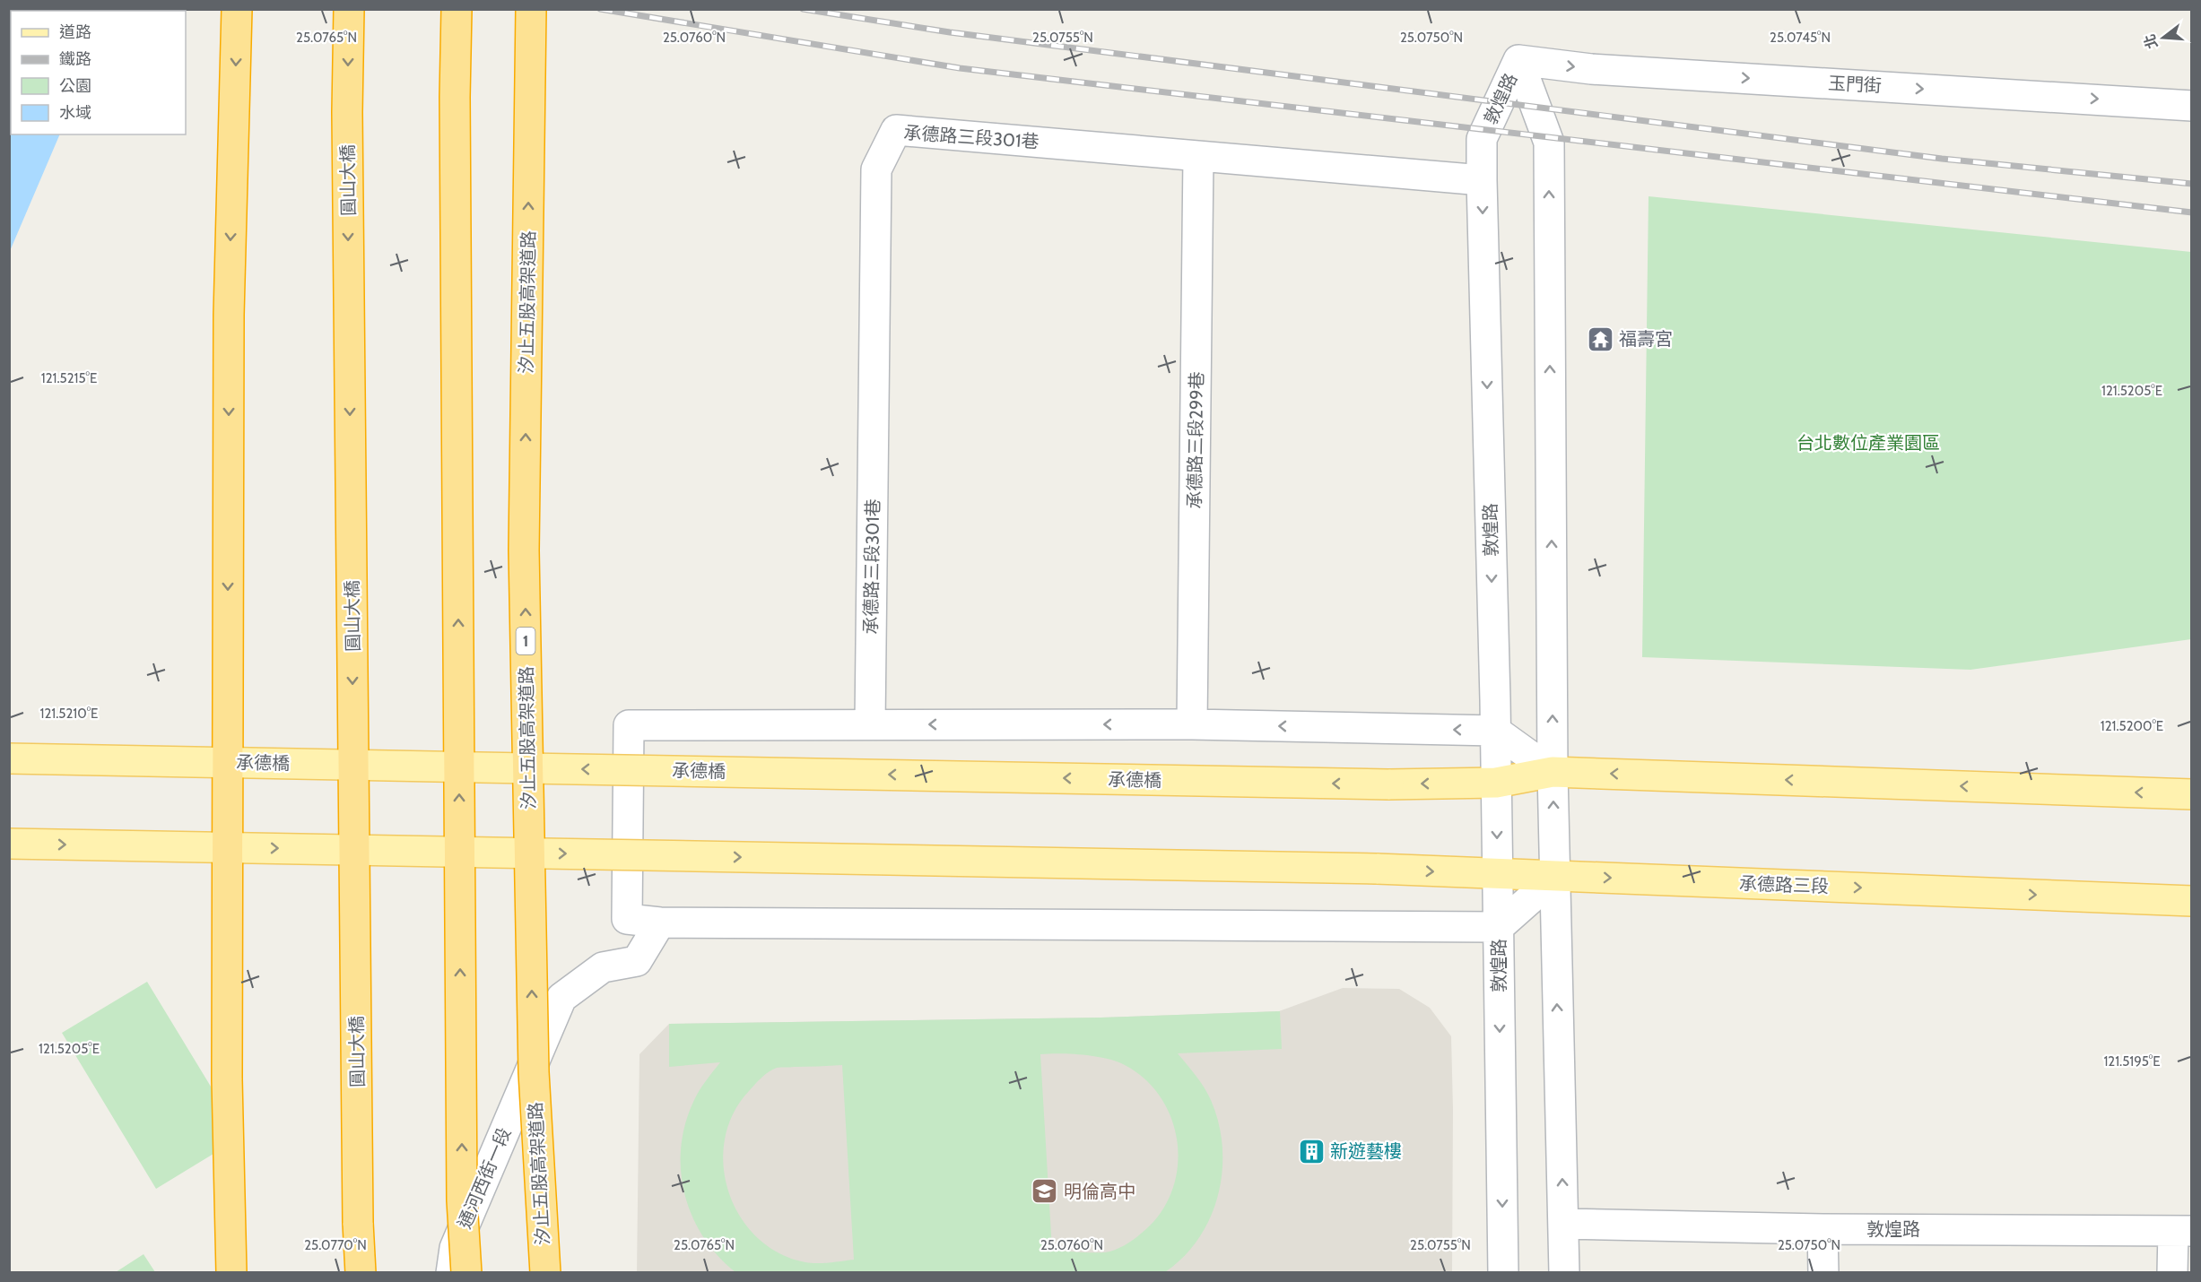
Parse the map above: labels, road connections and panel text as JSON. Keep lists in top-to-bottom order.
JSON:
{
  "streets": {
    "highway": ["圓山大橋", "汐止五股高架道路", "1"],
    "main road": ["承德橋", "承德路三段"],
    "street": [
      "玉門街",
      "敦煌路",
      "承德路三段301巷",
      "承德路三段299巷",
      "通河西街一段"
    ]
  },
  "crossings": [
    ["玉門街", "敦煌路"],
    ["敦煌路", "承德路三段301巷"],
    ["敦煌路", "承德橋"],
    ["敦煌路", "承德路三段"],
    ["承德路三段301巷", "承德路三段299巷"]
  ],
  "one_way": ["玉門街", "承德橋"],
  "parks": ["台北數位產業園區"],
  "places": {
    "temple": ["福壽宮"],
    "building": ["新遊藝樓"],
    "school or university": ["明倫高中"]
  },
  "legend": [
    "道路",
    "鐵路",
    "公園",
    "水域"
  ],
  "north": "left",
  "coordinates": [
    "25.0765°N",
    "25.0760°N",
    "25.0755°N",
    "25.0750°N",
    "25.0745°N",
    "121.5215°E",
    "121.5205°E",
    "121.5210°E",
    "121.5200°E",
    "121.5195°E",
    "25.0770°N"
  ]
}
